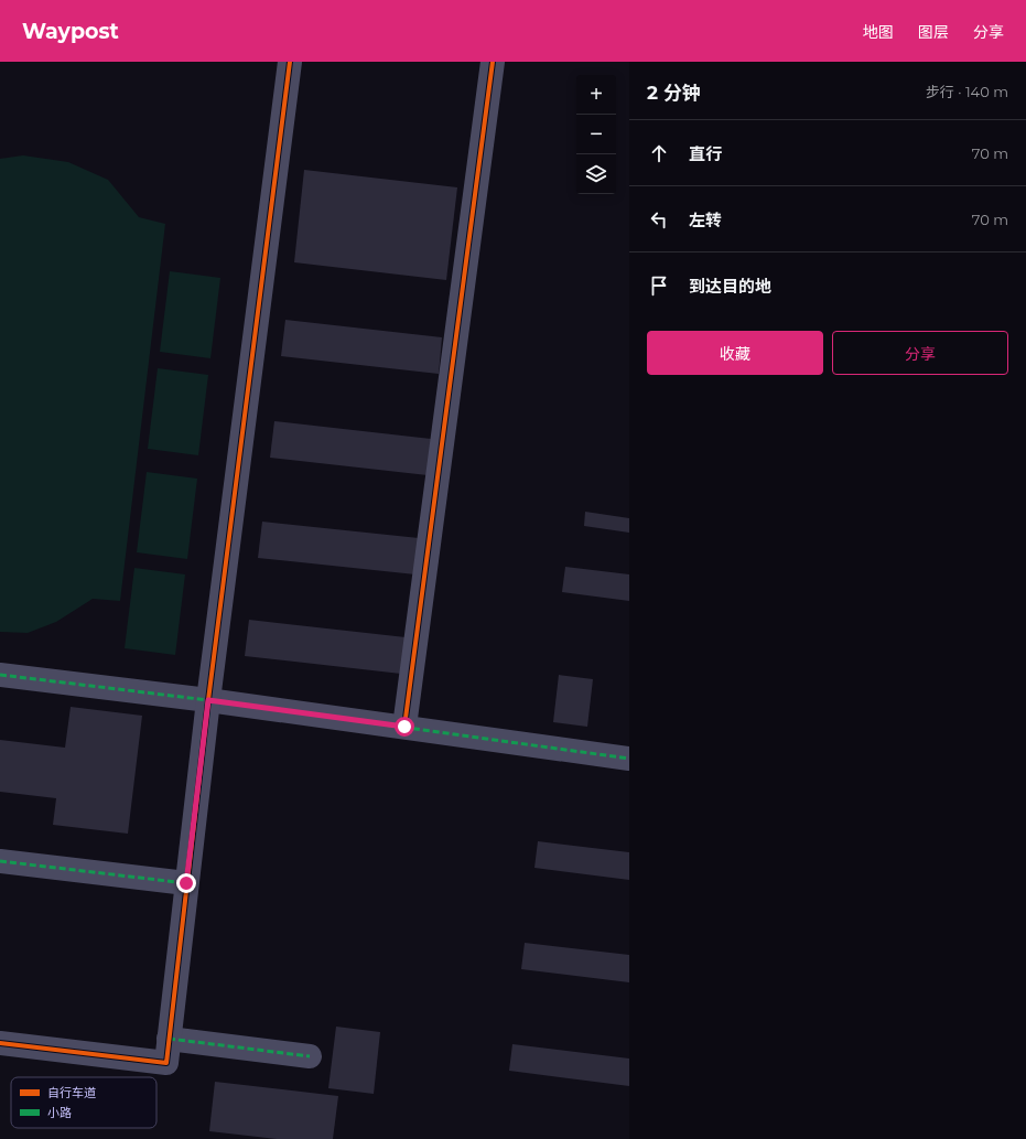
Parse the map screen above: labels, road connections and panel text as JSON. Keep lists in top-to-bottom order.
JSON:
{
  "legend": ["自行车道", "小路"],
  "page": {
    "header": "Waypost",
    "nav": ["地图", "图层", "分享"],
    "heading": ["2 分钟", "步行 · 140 m"],
    "map_buttons": ["+", "−"],
    "list": [
      ["直行", "70 m"],
      ["左转", "70 m"],
      "到达目的地"
    ],
    "buttons": ["收藏", "分享"]
  }
}
